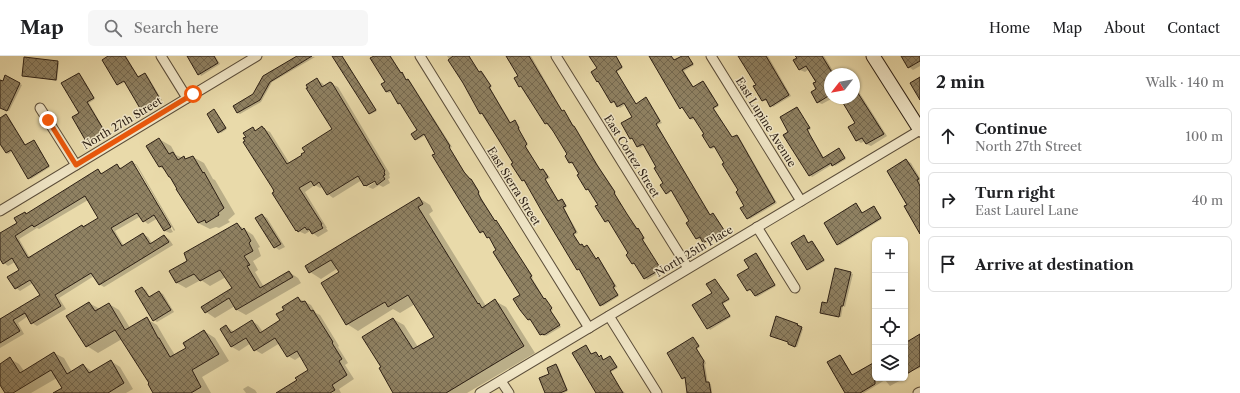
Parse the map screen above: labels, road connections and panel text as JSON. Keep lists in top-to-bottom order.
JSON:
{
  "streets": {
    "street": [
      "East Lupine Avenue",
      "North 27th Street",
      "East Cortez Street",
      "East Sierra Street",
      "North 25th Place"
    ]
  },
  "crossings": [
    ["East Lupine Avenue", "North 25th Place"],
    ["East Cortez Street", "North 25th Place"],
    ["East Sierra Street", "North 25th Place"]
  ],
  "north": "bottom left",
  "page": {
    "header": "Map",
    "search": "Search here",
    "nav": [
      "Home",
      "Map",
      "About",
      "Contact"
    ],
    "heading": ["2 min", "Walk · 140 m"],
    "list": [
      ["Continue", "North 27th Street", "100 m"],
      ["Turn right", "East Laurel Lane", "40 m"],
      "Arrive at destination"
    ],
    "map_buttons": ["+", "−"]
  }
}
